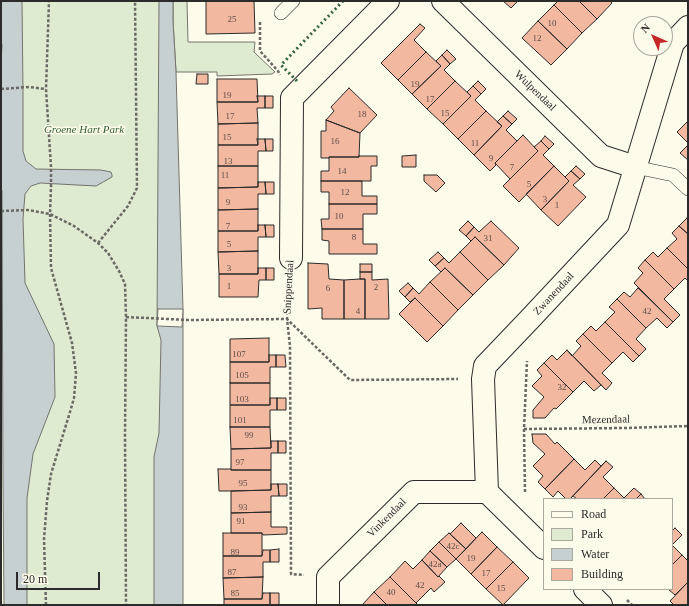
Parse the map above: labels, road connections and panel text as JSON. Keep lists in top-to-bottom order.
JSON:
{
  "streets": {
    "street": [
      "Wulpendaal",
      "Snippendaal",
      "Zwanendaal",
      "Vinkendaal"
    ],
    "path": ["Mezendaal"]
  },
  "crossings": [
    ["Wulpendaal", "Zwanendaal"],
    ["Snippendaal", "Vinkendaal"],
    ["Zwanendaal", "Vinkendaal"]
  ],
  "parks": ["Groene Hart Park"],
  "house_numbers": [
    "25",
    "10",
    "12",
    "19",
    "19",
    "17",
    "15",
    "18",
    "17",
    "15",
    "16",
    "11",
    "9",
    "13",
    "7",
    "14",
    "11",
    "5",
    "12",
    "3",
    "9",
    "1",
    "10",
    "7",
    "8",
    "31",
    "5",
    "3",
    "1",
    "2",
    "6",
    "4",
    "42",
    "107",
    "105",
    "32",
    "103",
    "101",
    "99",
    "97",
    "95",
    "93",
    "91",
    "42c",
    "89",
    "19",
    "42a",
    "87",
    "17",
    "42",
    "15",
    "40",
    "85"
  ],
  "legend": [
    "Road",
    "Park",
    "Water",
    "Building"
  ],
  "scale_bar": "20 m",
  "north": "top left"
}
